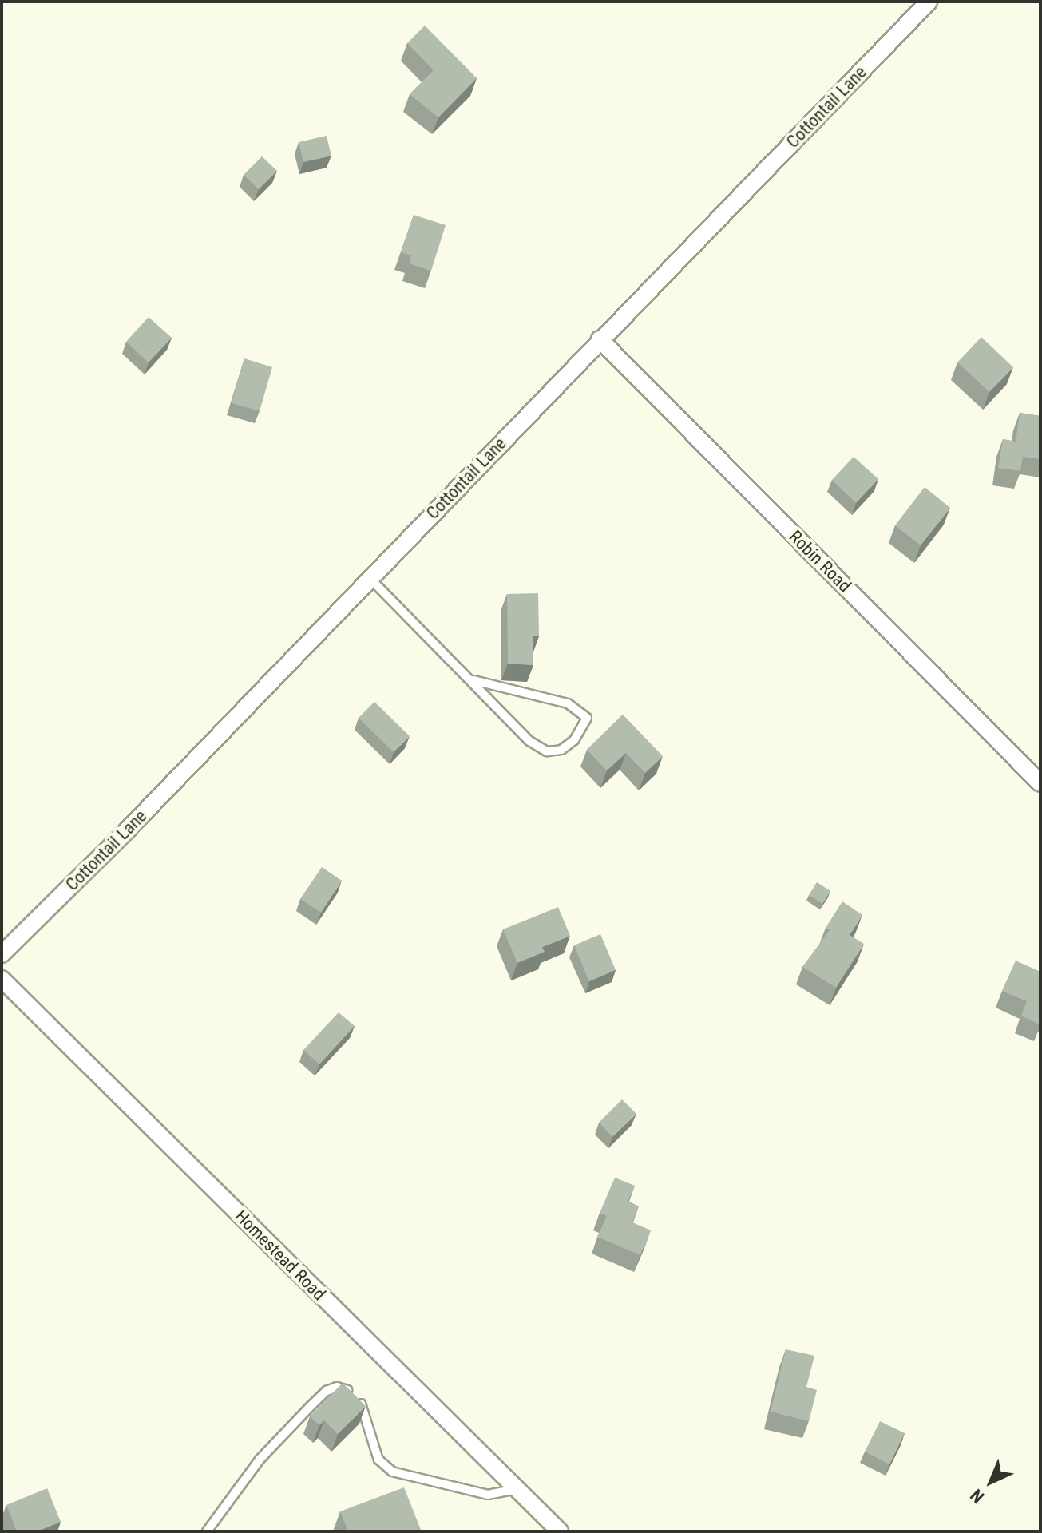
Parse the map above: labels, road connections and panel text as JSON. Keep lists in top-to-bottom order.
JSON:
{
  "streets": {
    "street": ["Cottontail Lane", "Robin Road", "Homestead Road"]
  },
  "crossings": [
    ["Cottontail Lane", "Robin Road"]
  ],
  "north": "bottom left"
}
